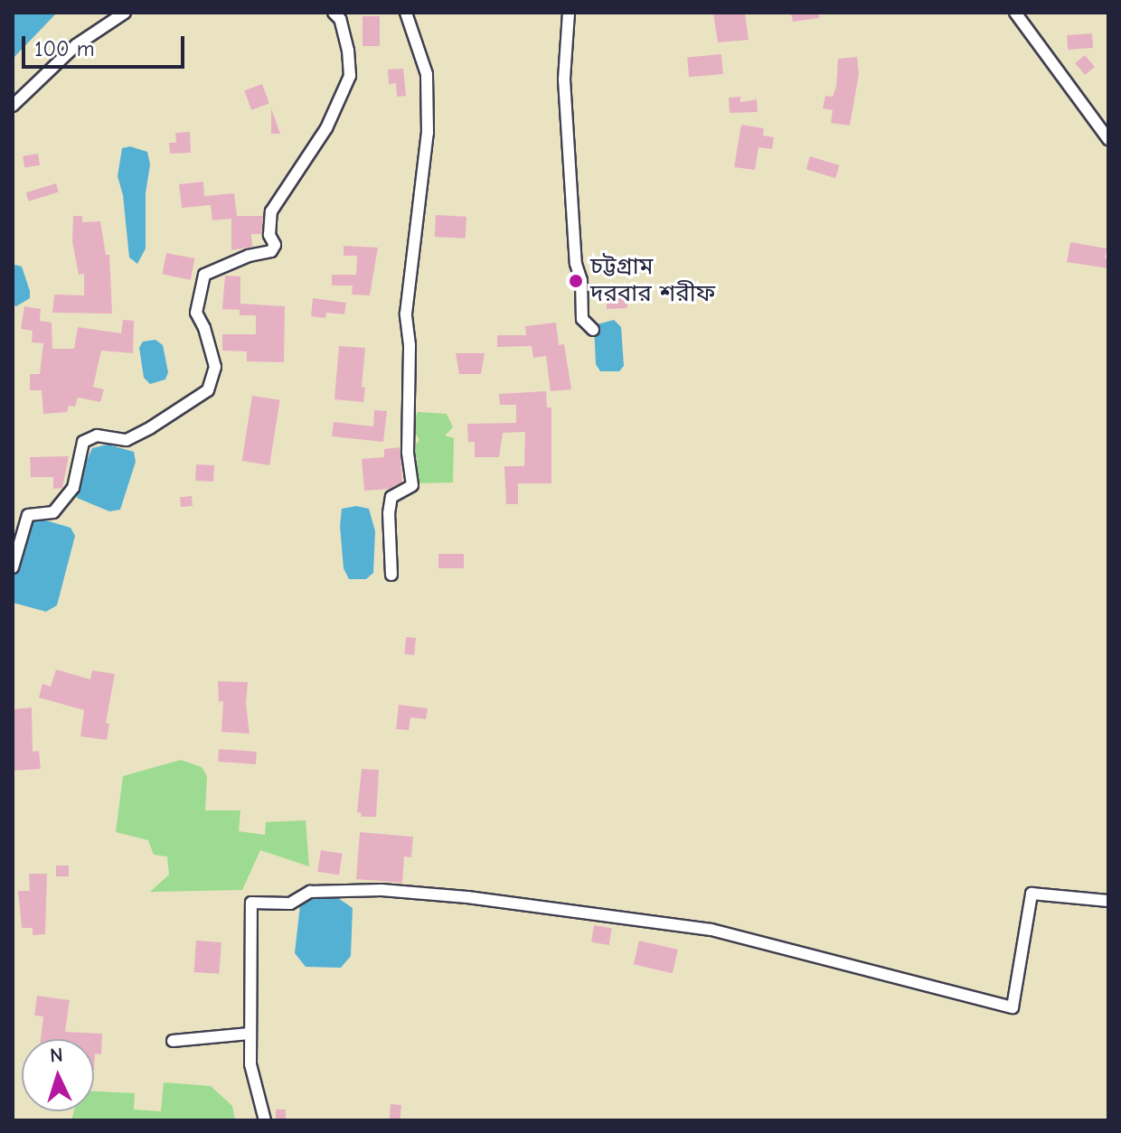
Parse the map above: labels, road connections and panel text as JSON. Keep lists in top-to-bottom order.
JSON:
{
  "places": ["চট্টগ্রাম দরবার শরীফ"],
  "scale_bar": "100 m",
  "north": "top"
}
